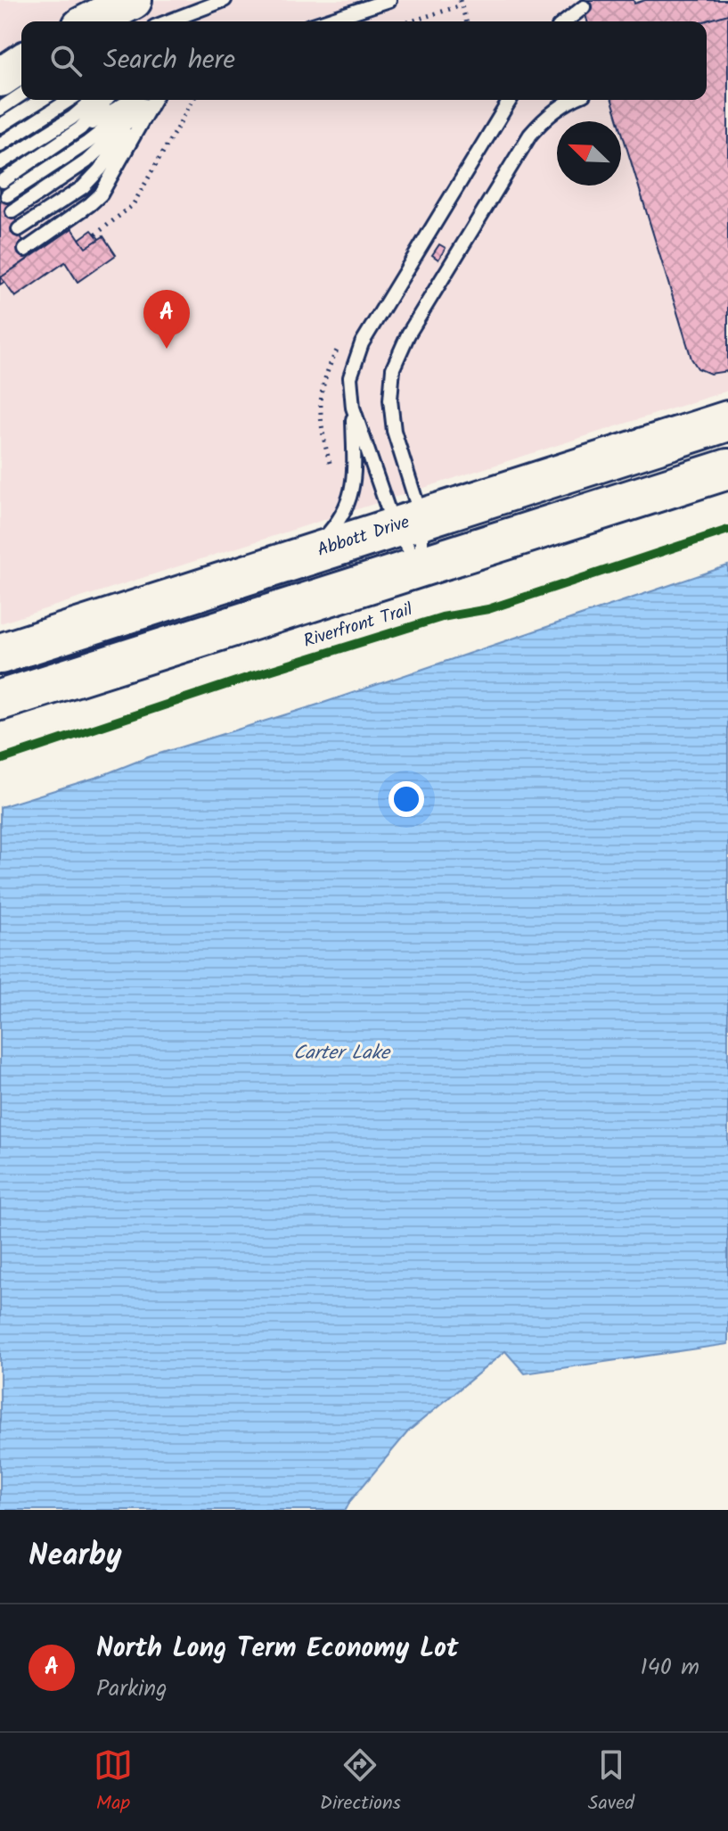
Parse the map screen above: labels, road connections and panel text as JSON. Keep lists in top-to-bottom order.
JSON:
{
  "streets": {
    "highway": ["Abbott Drive"],
    "cycle path": ["Riverfront Trail"]
  },
  "water": ["Carter Lake"],
  "north": "top left",
  "page": {
    "search": "Search here",
    "pins": "A",
    "heading": "Nearby",
    "list": [
      {
        "mark": "A",
        "name": "North Long Term Economy Lot",
        "note": "Parking",
        "value": "140 m"
      }
    ],
    "nav": ["Map", "Directions", "Saved"]
  }
}
